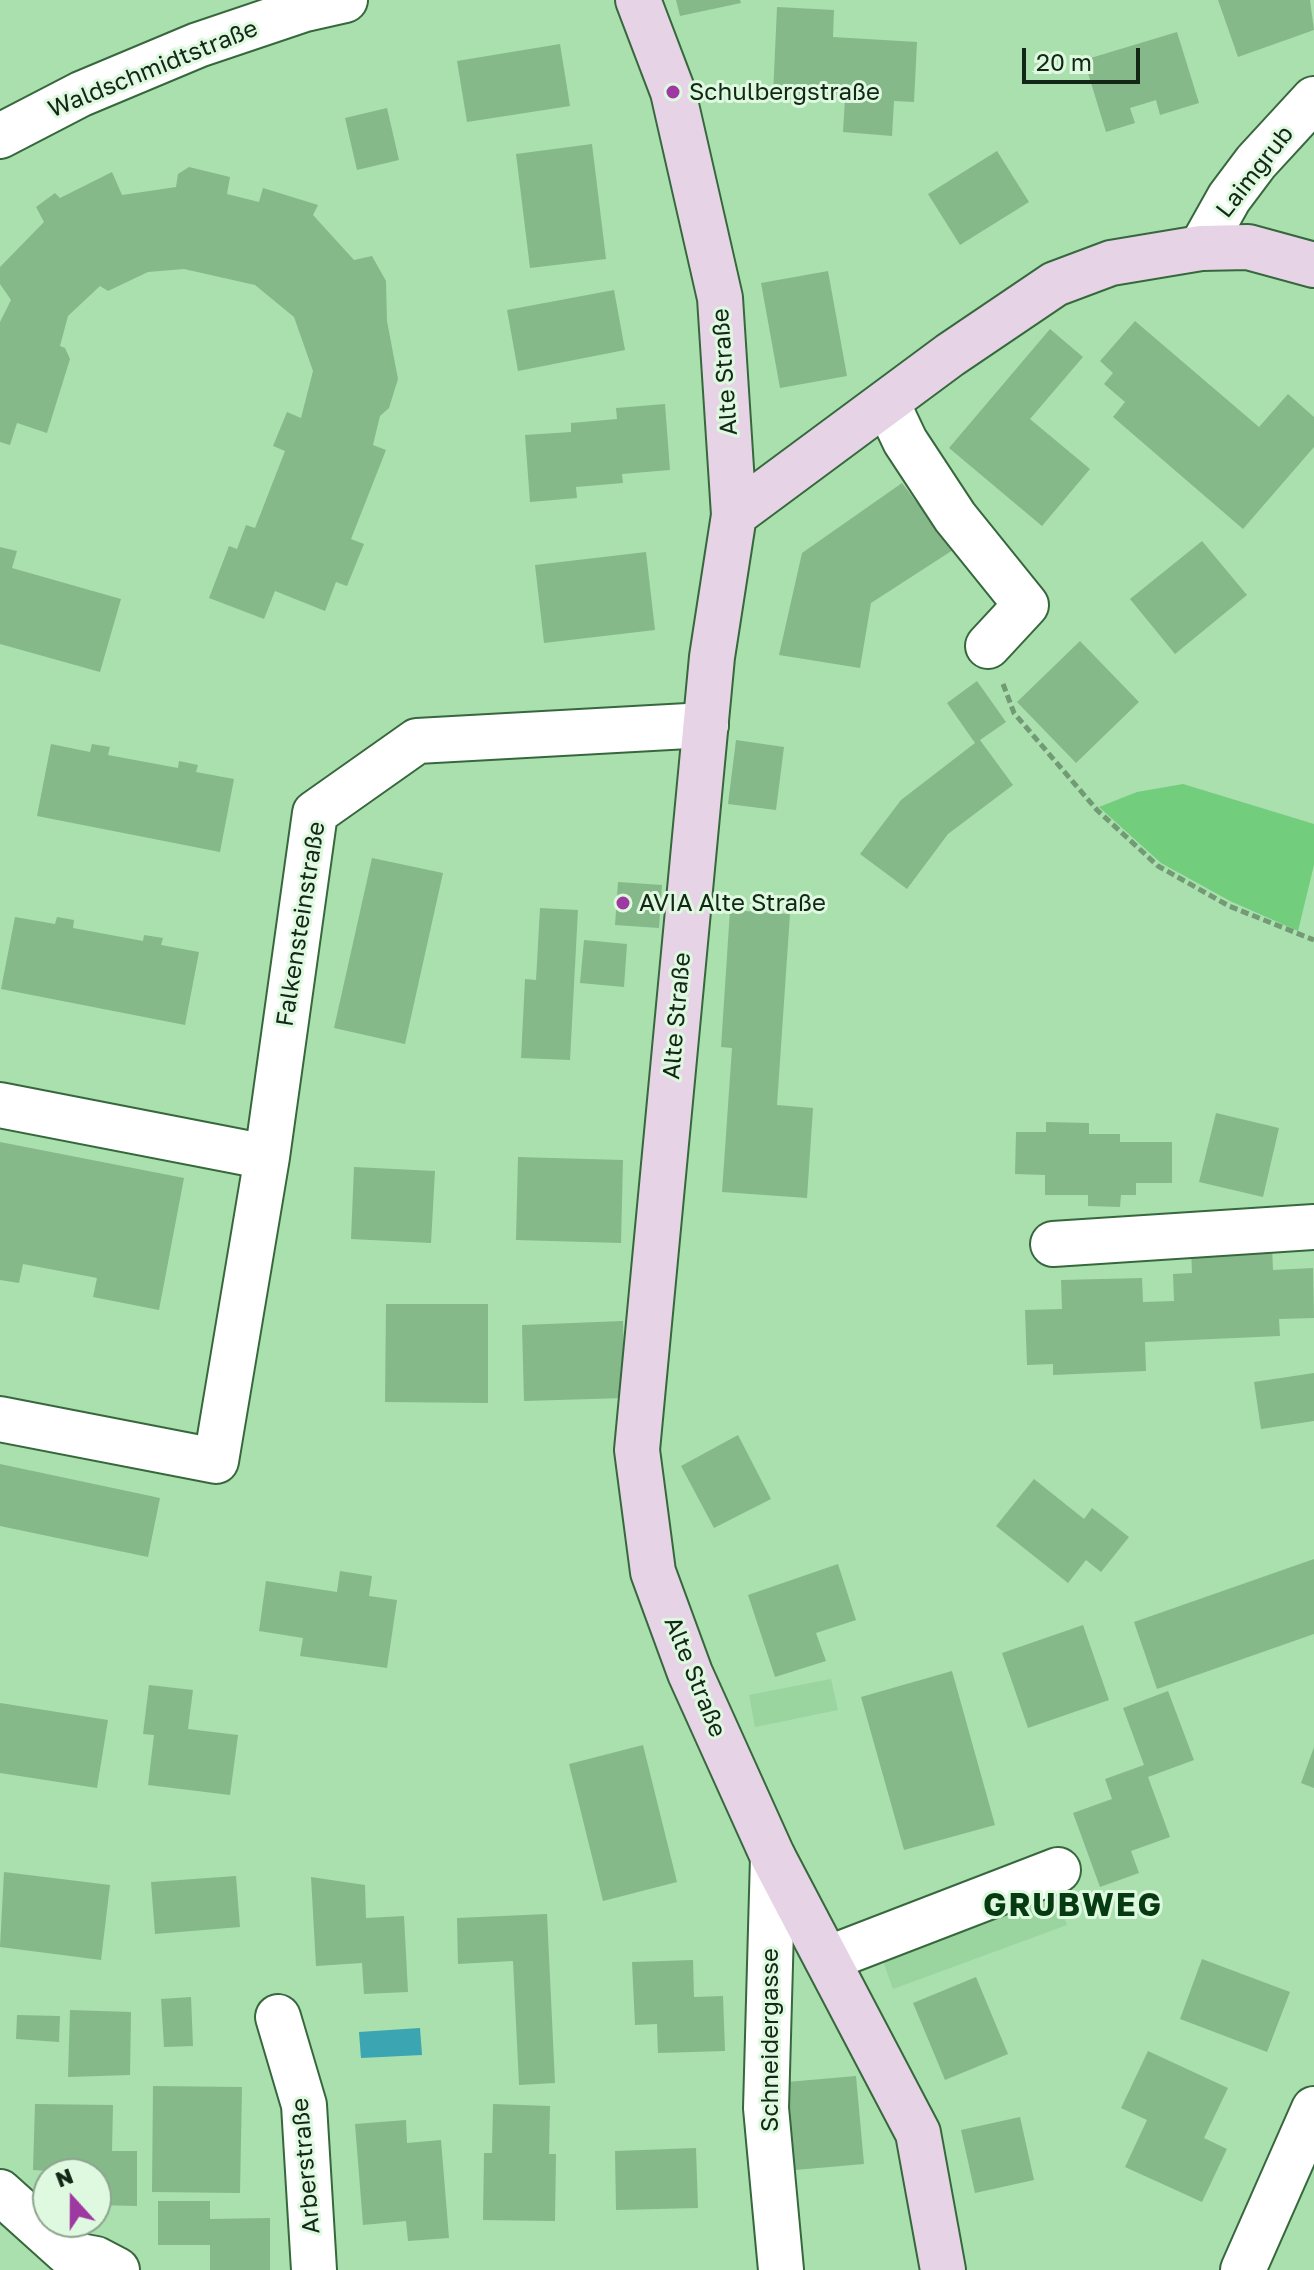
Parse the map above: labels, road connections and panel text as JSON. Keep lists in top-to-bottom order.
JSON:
{
  "streets": {
    "street": [
      "Waldschmidtstraße",
      "Laimgrub",
      "Alte Straße",
      "Falkensteinstraße",
      "Schneidergasse",
      "Arberstraße"
    ]
  },
  "crossings": [
    ["Alte Straße", "Falkensteinstraße"],
    ["Alte Straße", "Schneidergasse"]
  ],
  "districts": ["GRUBWEG"],
  "places": ["Schulbergstraße", "AVIA Alte Straße"],
  "scale_bar": "20 m",
  "north": "top"
}
